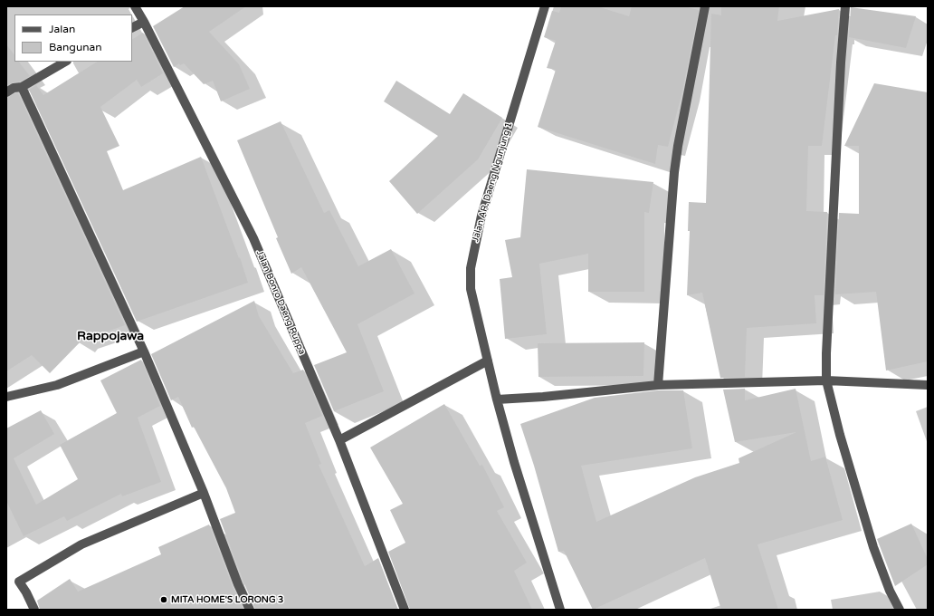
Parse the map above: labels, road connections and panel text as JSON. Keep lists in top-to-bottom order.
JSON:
{
  "streets": {
    "street": ["Jalan AR. Daeng Ngunjung 1", "Jalan Bonro Daeng Ruppa"]
  },
  "districts": ["Rappojawa"],
  "places": ["MITA HOME'S LORONG 3"],
  "legend": ["Jalan", "Bangunan"]
}
